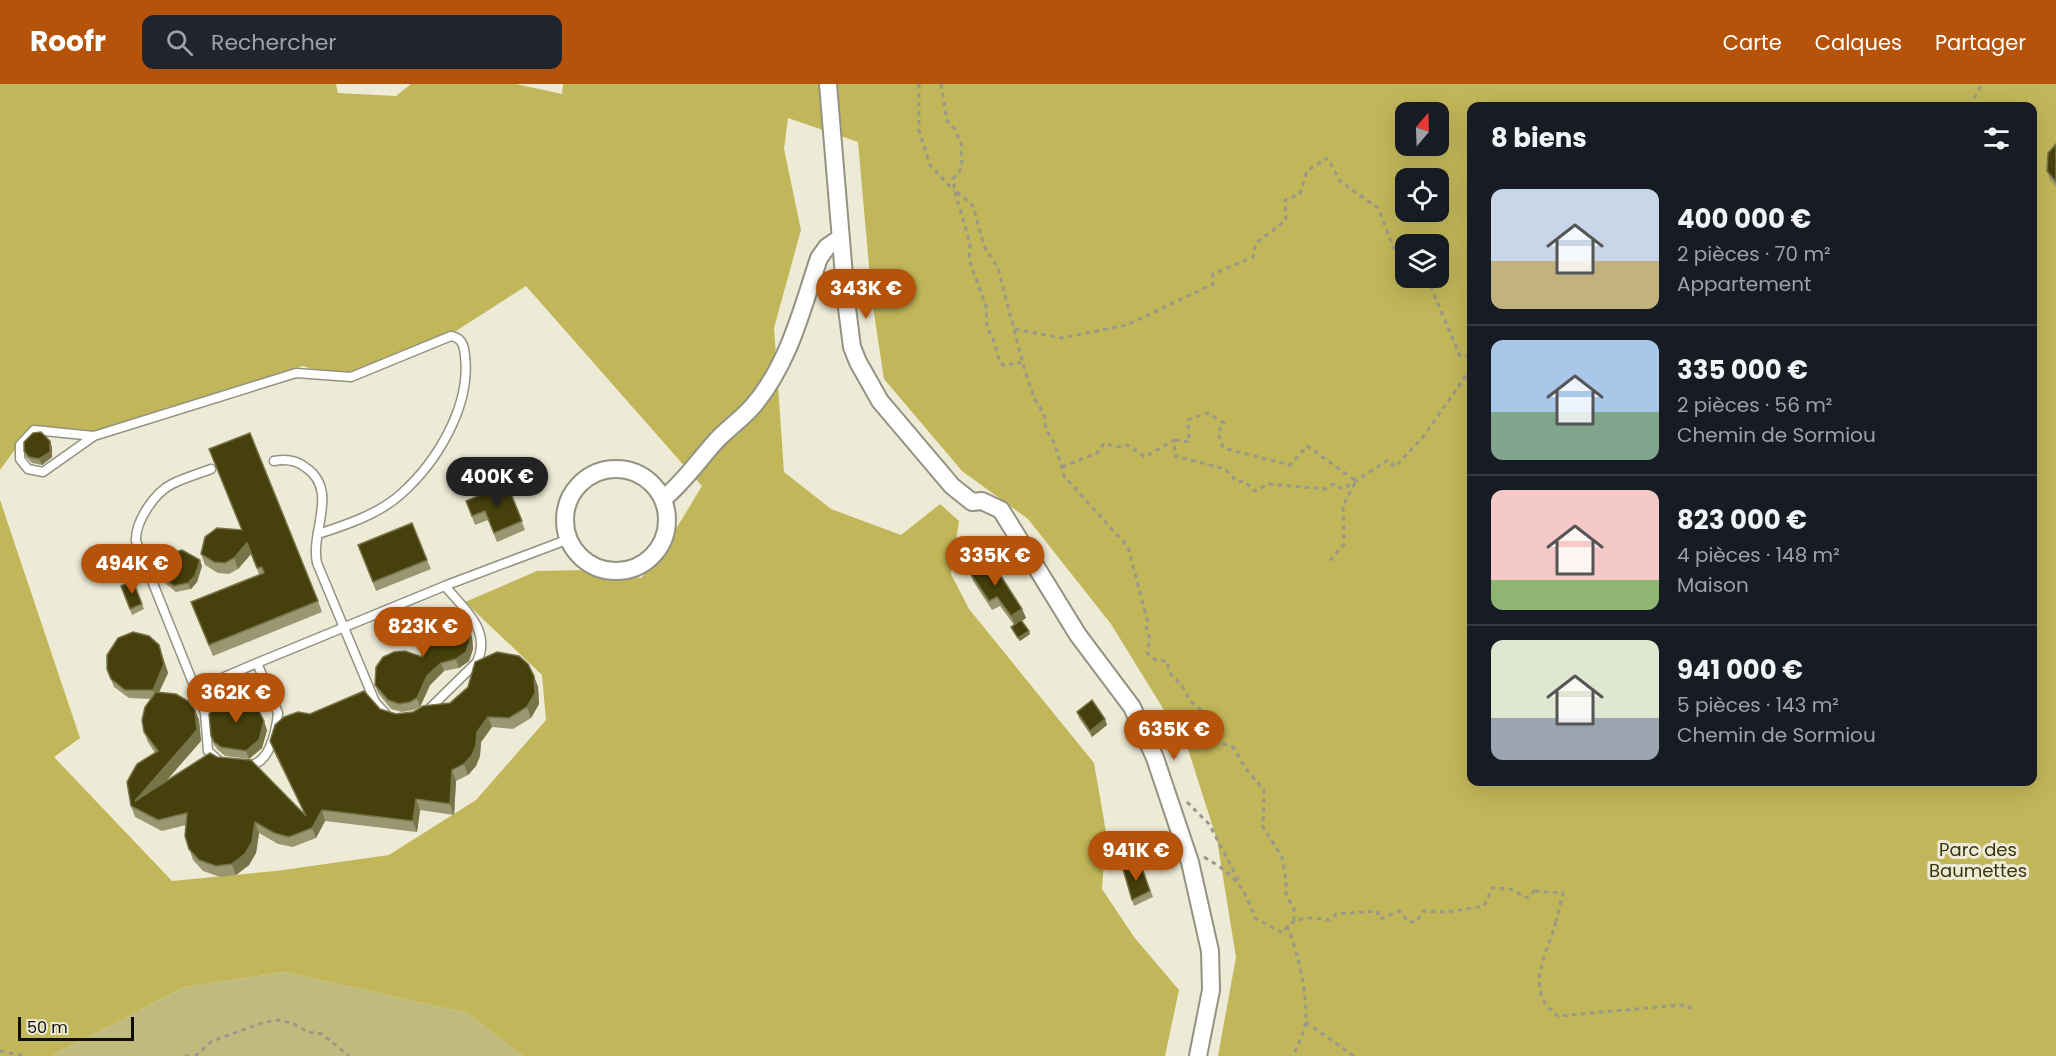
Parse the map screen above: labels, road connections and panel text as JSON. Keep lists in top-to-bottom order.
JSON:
{
  "parks": ["Parc des Baumettes"],
  "scale_bar": "50 m",
  "north": "top",
  "page": {
    "header": "Roofr",
    "search": "Rechercher",
    "nav": ["Carte", "Calques", "Partager"],
    "heading": "8 biens",
    "list": [
      {
        "name": "400 000 €",
        "note": "2 pièces · 70 m² · Appartement"
      },
      {
        "name": "335 000 €",
        "note": "2 pièces · 56 m² · Chemin de Sormiou"
      },
      {
        "name": "823 000 €",
        "note": "4 pièces · 148 m² · Maison"
      },
      {
        "name": "941 000 €",
        "note": "5 pièces · 143 m² · Chemin de Sormiou"
      }
    ],
    "price": [
      "343K €",
      "400K €",
      "335K €",
      "494K €",
      "823K €",
      "362K €",
      "635K €",
      "941K €"
    ],
    "scale": "50 m"
  }
}
